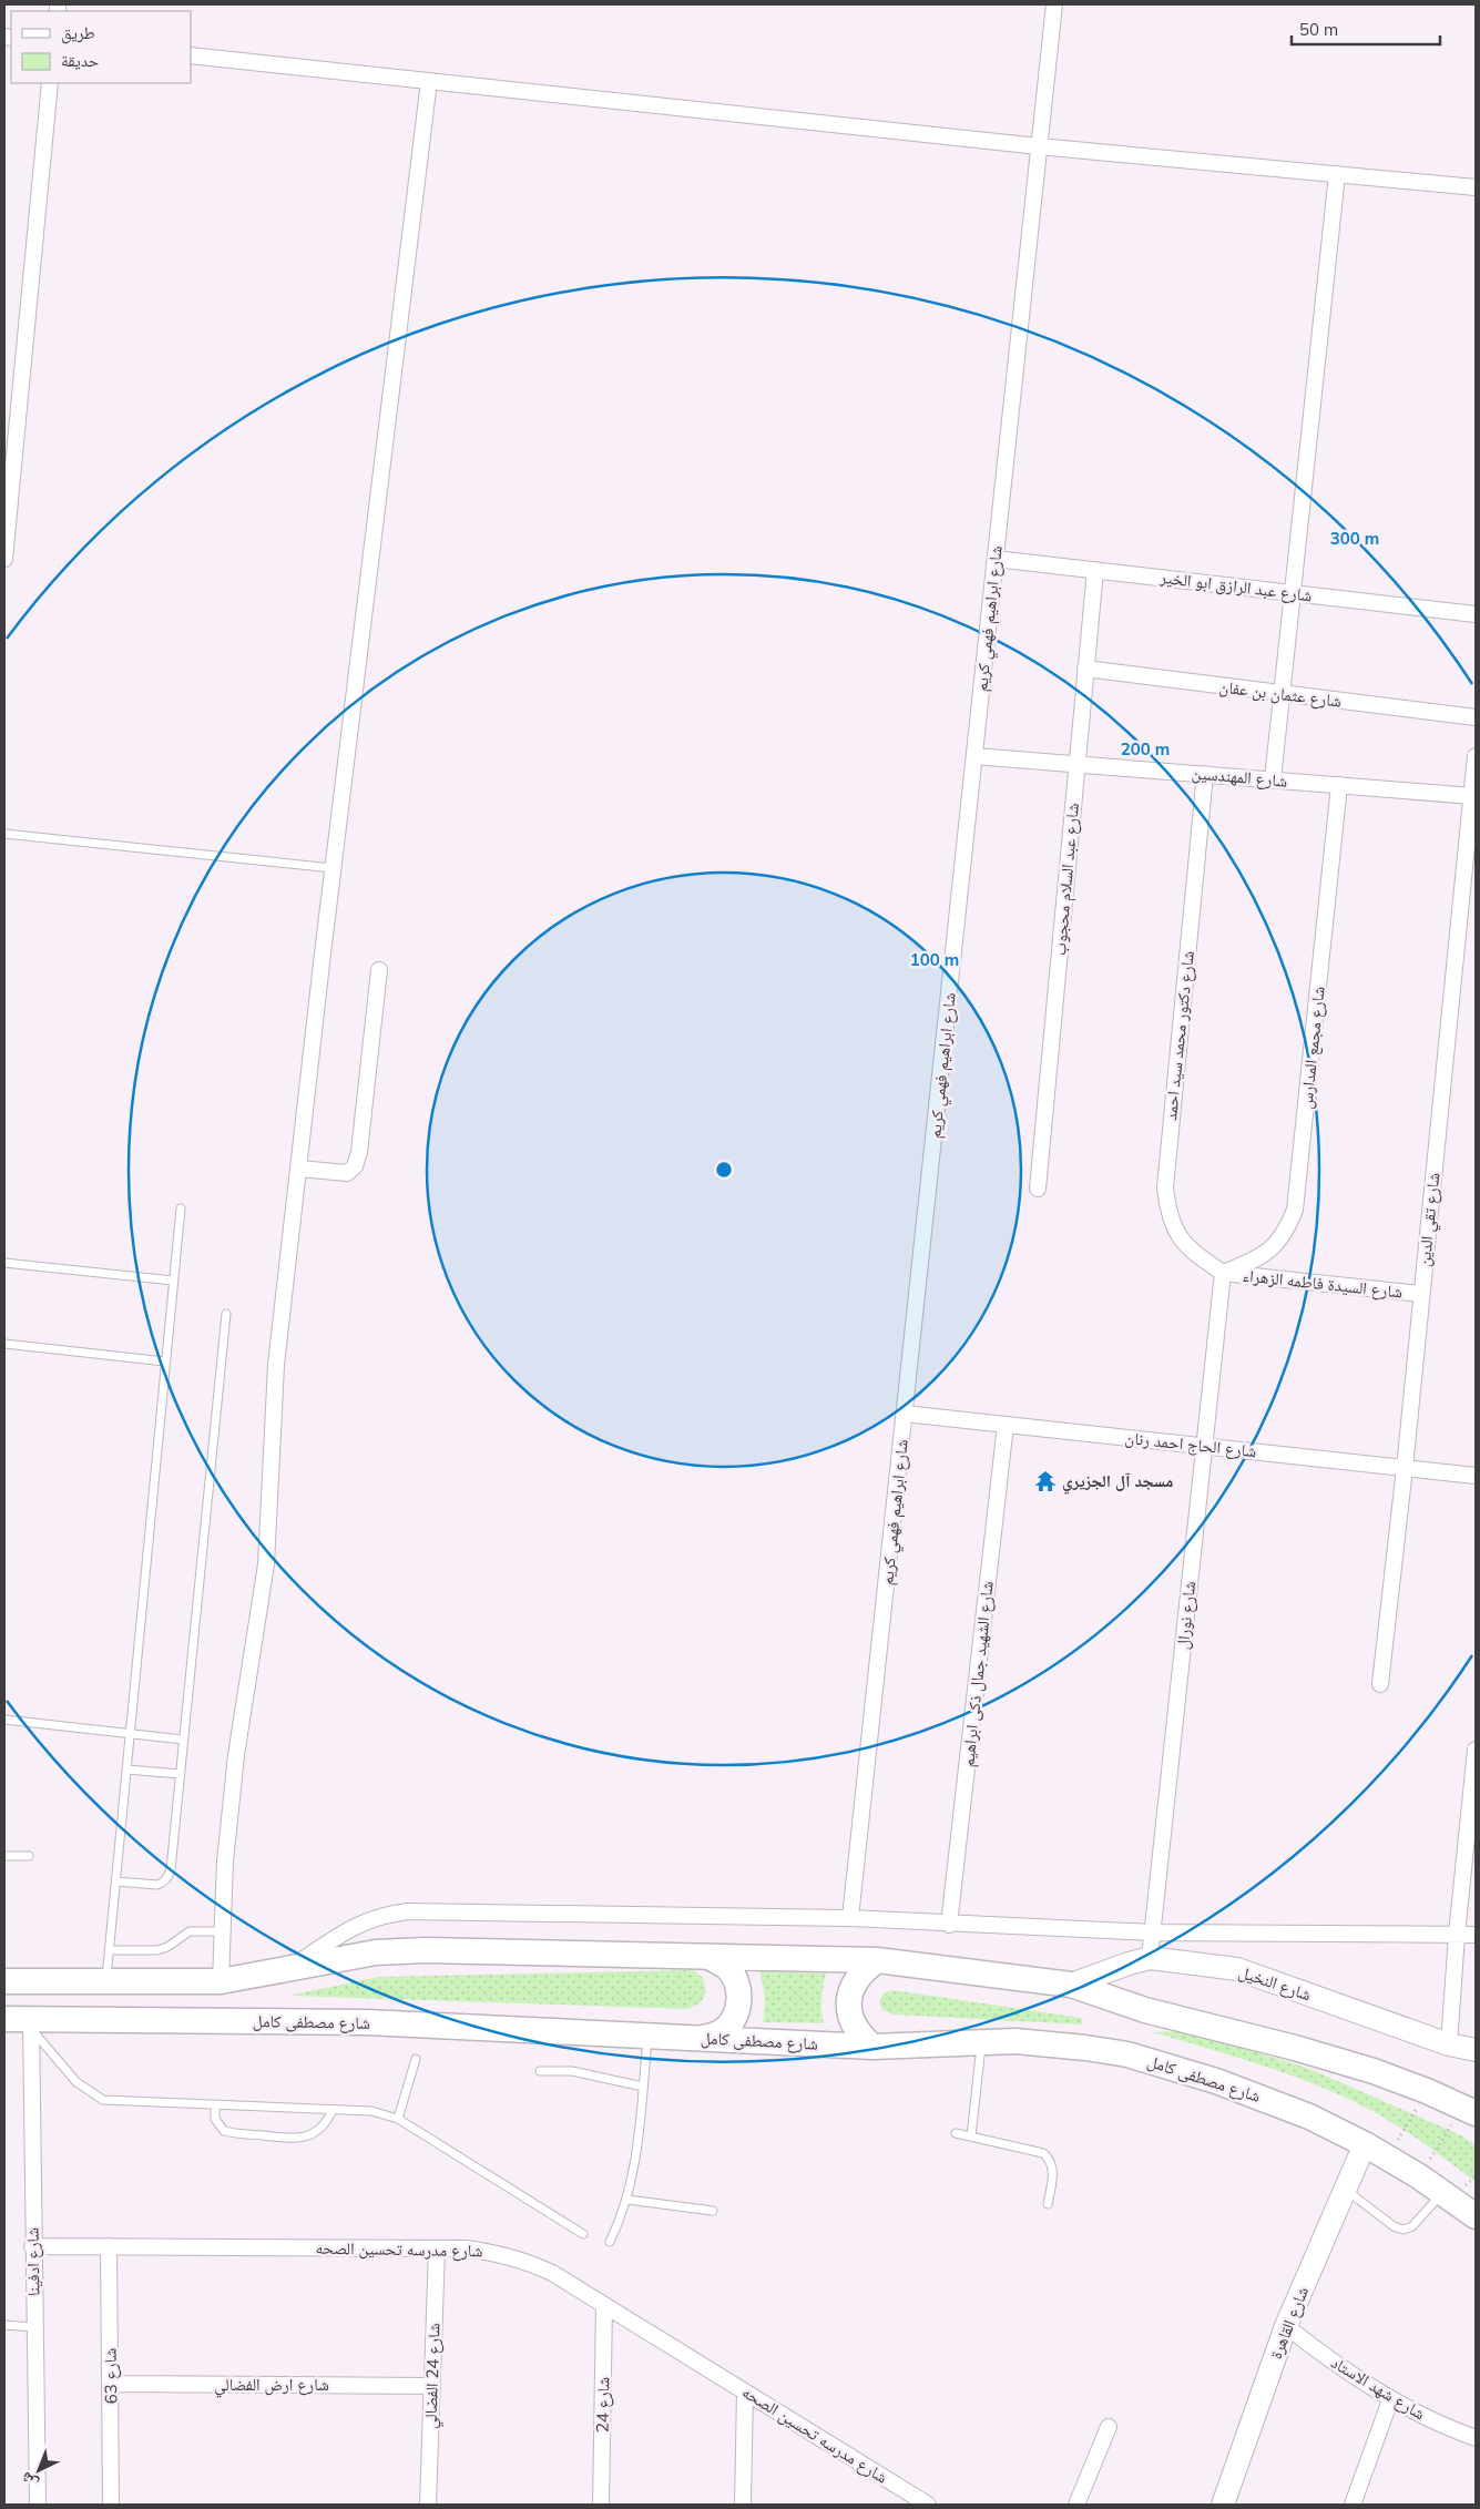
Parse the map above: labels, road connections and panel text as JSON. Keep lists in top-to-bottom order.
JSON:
{
  "streets": {
    "main road": ["شارع النخيل", "شارع مصطفى كامل", "شارع القاهرة"],
    "street": [
      "شارع عبد الرازق ابو الخير",
      "شارع ابراهيم فهمي كريم",
      "شارع عثمان بن عفان",
      "شارع المهندسين",
      "شارع عبد السلام محجوب",
      "شارع دكتور محمد سيد احمد",
      "شارع مجمع المدارس",
      "شارع تقي الدين",
      "شارع السيدة فاطمه الزهراء",
      "شارع الحاج احمد رنان",
      "شارع نورال",
      "شارع الشهيد جمال ذكى ابراهيم",
      "شارع مدرسه تحسين الصحه",
      "شارع ادفينا",
      "شارع 63",
      "شارع 24 الفضالي",
      "شارع ارض الفضالي",
      "شارع شهد الاستاد",
      "شارع 24"
    ]
  },
  "crossings": [
    ["شارع عبد الرازق ابو الخير", "شارع ابراهيم فهمي كريم"],
    ["شارع عبد الرازق ابو الخير", "شارع عبد السلام محجوب"],
    ["شارع ابراهيم فهمي كريم", "شارع المهندسين"],
    ["شارع ابراهيم فهمي كريم", "شارع الحاج احمد رنان"],
    ["شارع عثمان بن عفان", "شارع عبد السلام محجوب"],
    ["شارع المهندسين", "شارع عبد السلام محجوب"],
    ["شارع المهندسين", "شارع دكتور محمد سيد احمد"],
    ["شارع المهندسين", "شارع مجمع المدارس"],
    ["شارع المهندسين", "شارع تقي الدين"],
    ["شارع دكتور محمد سيد احمد", "شارع مجمع المدارس"],
    ["شارع دكتور محمد سيد احمد", "شارع السيدة فاطمه الزهراء"],
    ["شارع دكتور محمد سيد احمد", "شارع نورال"],
    ["شارع مجمع المدارس", "شارع السيدة فاطمه الزهراء"],
    ["شارع مجمع المدارس", "شارع نورال"],
    ["شارع تقي الدين", "شارع السيدة فاطمه الزهراء"],
    ["شارع تقي الدين", "شارع الحاج احمد رنان"],
    ["شارع السيدة فاطمه الزهراء", "شارع نورال"],
    ["شارع الحاج احمد رنان", "شارع نورال"],
    ["شارع الحاج احمد رنان", "شارع الشهيد جمال ذكى ابراهيم"],
    ["شارع نورال", "شارع النخيل"],
    ["شارع مصطفى كامل", "شارع ادفينا"],
    ["شارع مصطفى كامل", "شارع القاهرة"],
    ["شارع مدرسه تحسين الصحه", "شارع ادفينا"],
    ["شارع مدرسه تحسين الصحه", "شارع 63"],
    ["شارع مدرسه تحسين الصحه", "شارع 24 الفضالي"],
    ["شارع مدرسه تحسين الصحه", "شارع 24"],
    ["شارع القاهرة", "شارع شهد الاستاد"],
    ["شارع 63", "شارع ارض الفضالي"],
    ["شارع 24 الفضالي", "شارع ارض الفضالي"]
  ],
  "places": {
    "temple": ["مسجد آل الجزيري"]
  },
  "legend": ["طريق", "حديقة"],
  "scale_bar": "50 m",
  "north": "bottom left",
  "rings": ["300 m", "200 m", "100 m"]
}
